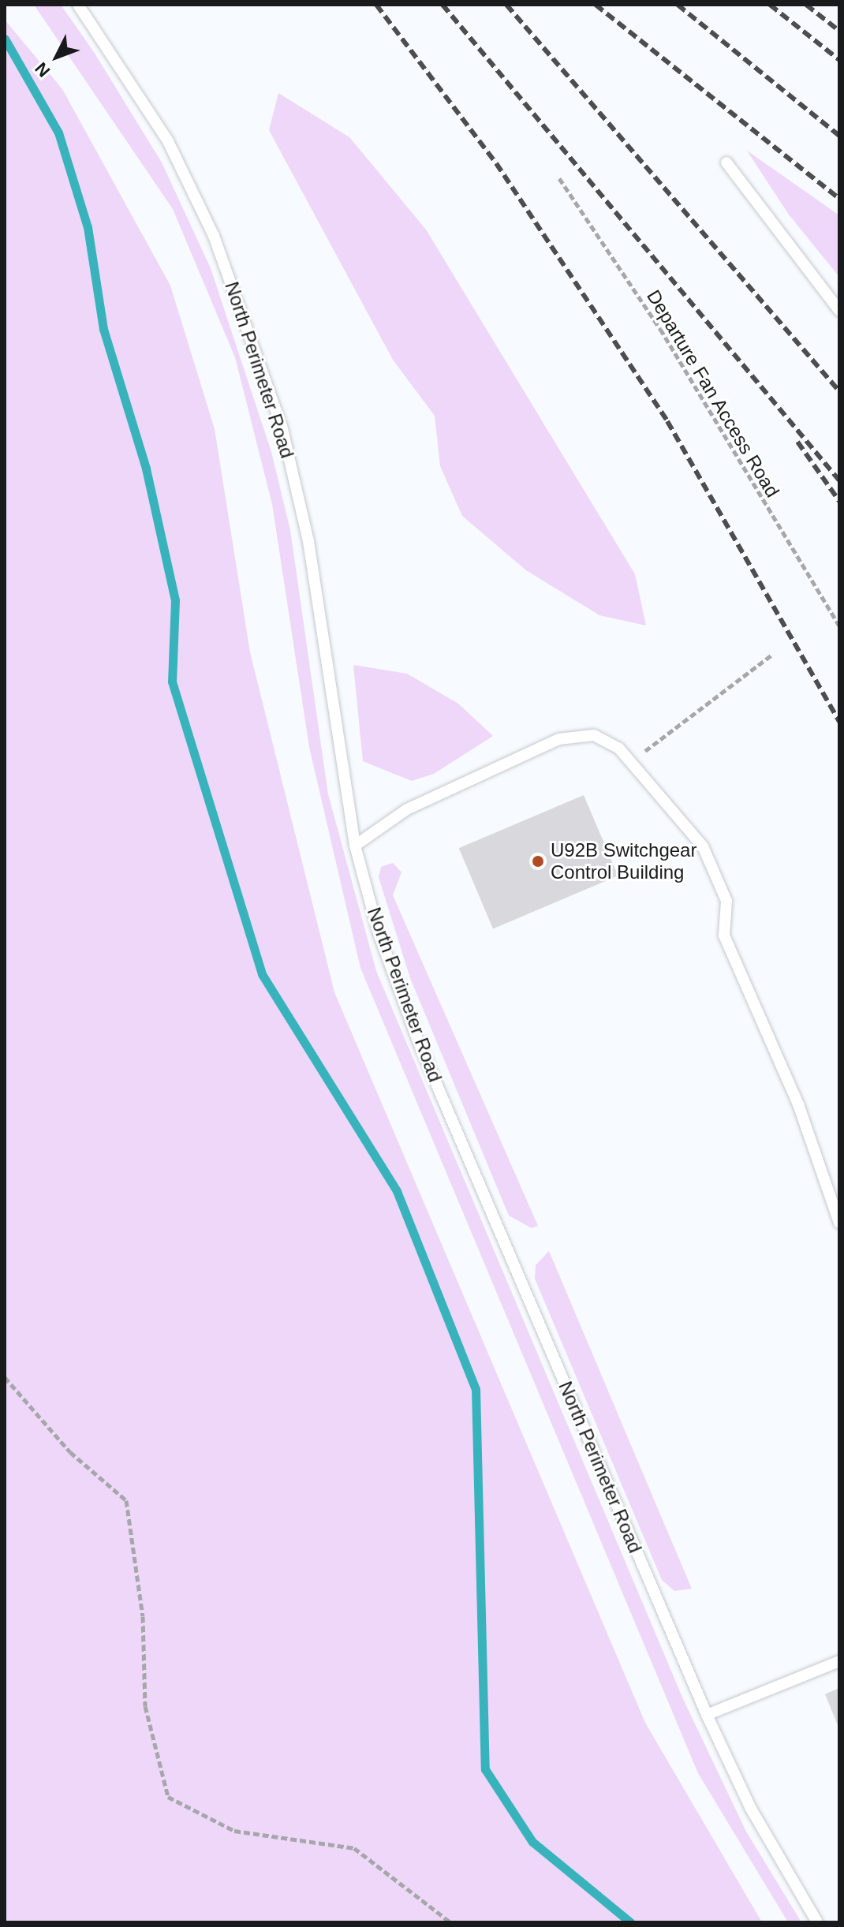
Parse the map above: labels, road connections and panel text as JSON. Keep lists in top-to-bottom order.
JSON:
{
  "streets": {
    "lane": ["North Perimeter Road"],
    "path": ["Departure Fan Access Road"]
  },
  "places": ["U92B Switchgear Control Building"],
  "north": "bottom left"
}
